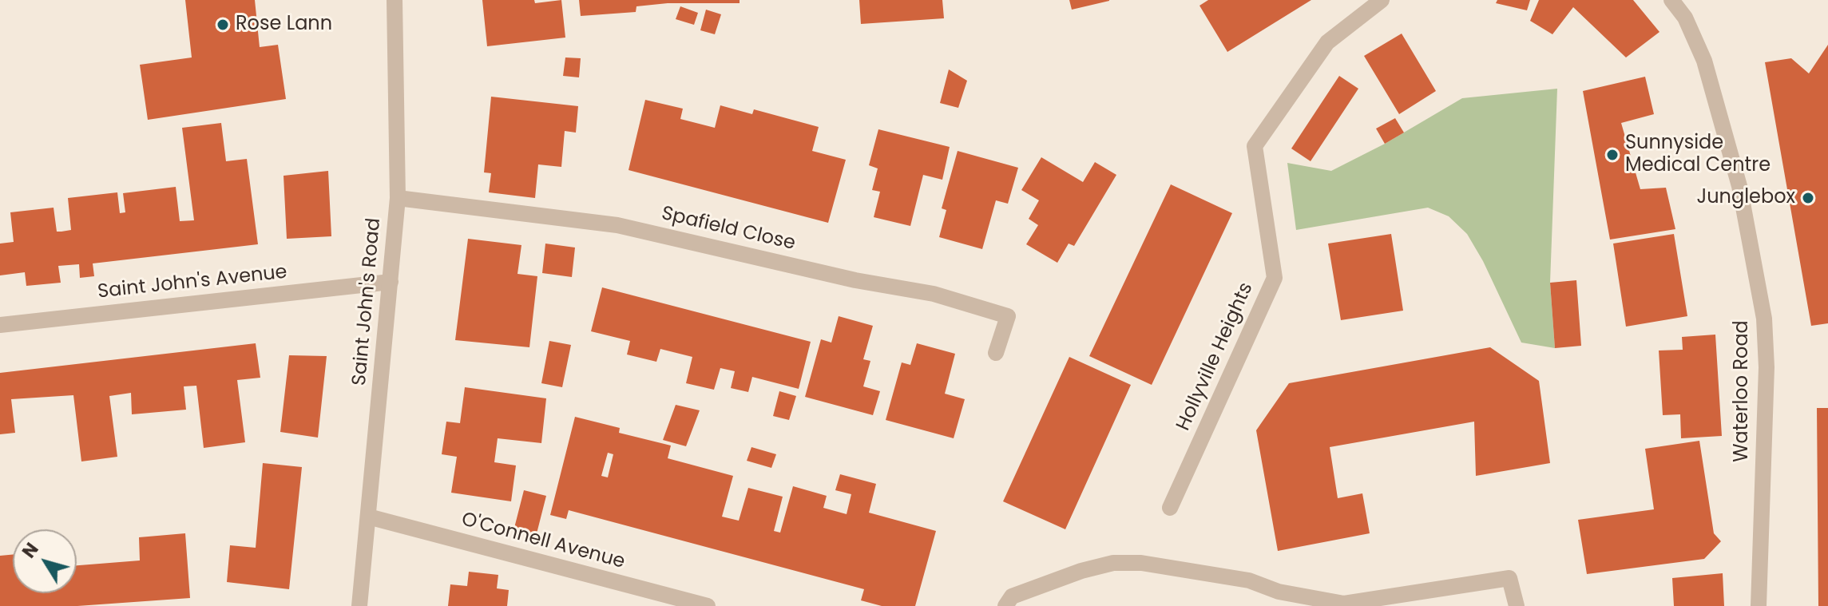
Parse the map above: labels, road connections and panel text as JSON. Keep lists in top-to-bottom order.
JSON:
{
  "streets": {
    "street": [
      "Spafield Close",
      "Saint John's Avenue",
      "Saint John's Road",
      "Hollyville Heights",
      "Waterloo Road",
      "O'Connell Avenue"
    ]
  },
  "crossings": [
    ["Spafield Close", "Saint John's Road"],
    ["Saint John's Avenue", "Saint John's Road"],
    ["Saint John's Road", "O'Connell Avenue"]
  ],
  "places": ["Rose Lann", "Sunnyside Medical Centre", "Junglebox"],
  "north": "top left"
}
